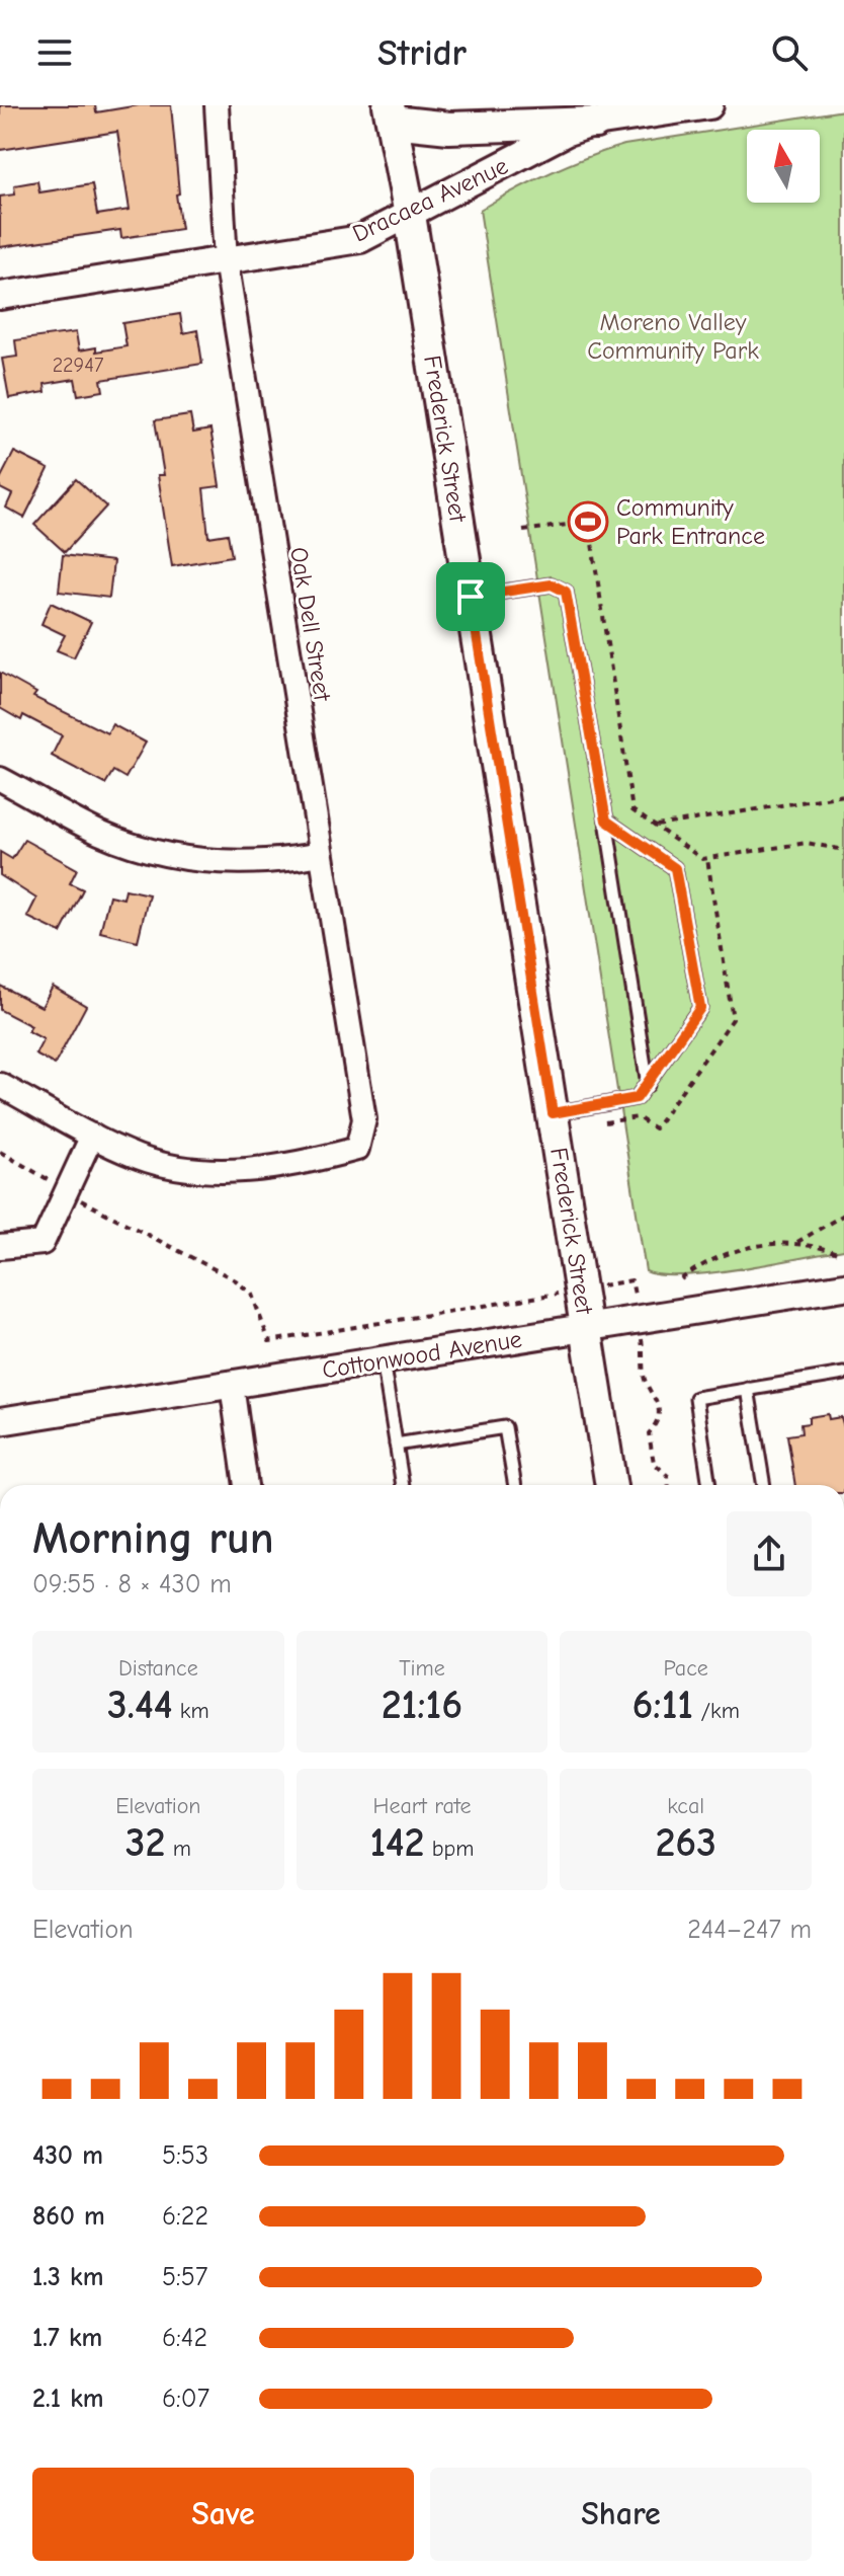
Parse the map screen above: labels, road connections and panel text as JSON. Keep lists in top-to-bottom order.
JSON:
{
  "streets": {
    "main road": ["Frederick Street"],
    "street": ["Dracaea Avenue", "Oak Dell Street", "Cottonwood Avenue"]
  },
  "crossings": [
    ["Dracaea Avenue", "Frederick Street"],
    ["Dracaea Avenue", "Oak Dell Street"],
    ["Frederick Street", "Cottonwood Avenue"]
  ],
  "parks": ["Moreno Valley Community Park"],
  "places": {
    "sports": ["Community Park Entrance"]
  },
  "house_numbers": ["22947"],
  "north": "top",
  "page": {
    "header": "Stridr",
    "heading": ["Morning run", "09:55 · 8 × 430 m"],
    "stats": [
      ["Distance", "3.44 km"],
      ["Time", "21:16"],
      ["Pace", "6:11 /km"],
      ["Elevation", "32 m"],
      ["Heart rate", "142 bpm"],
      ["kcal", "263"]
    ],
    "chart": ["Elevation", "244–247 m"],
    "list": [
      {
        "name": "430 m",
        "note": "5:53"
      },
      {
        "name": "860 m",
        "note": "6:22"
      },
      {
        "name": "1.3 km",
        "note": "5:57"
      },
      {
        "name": "1.7 km",
        "note": "6:42"
      },
      {
        "name": "2.1 km",
        "note": "6:07"
      }
    ],
    "buttons": ["Save", "Share"]
  }
}
